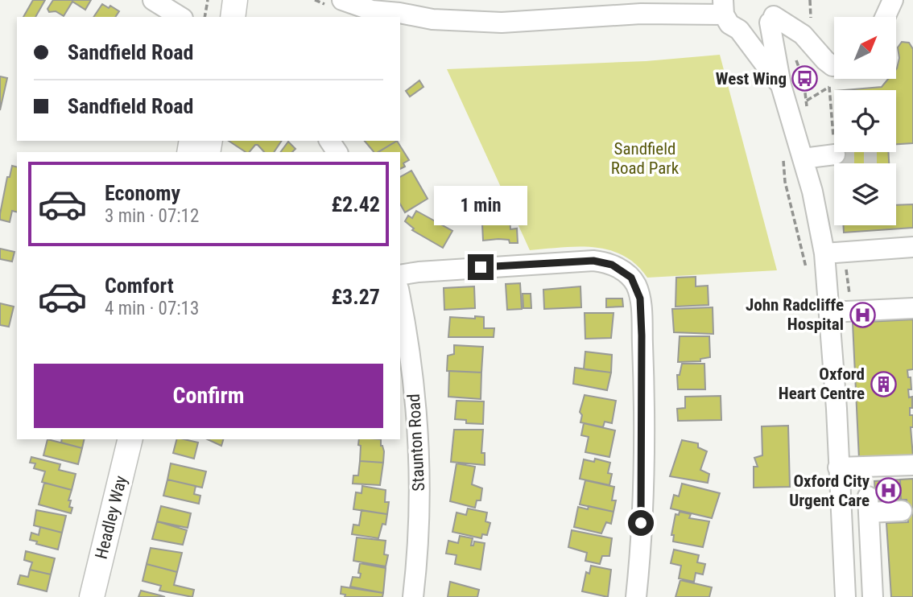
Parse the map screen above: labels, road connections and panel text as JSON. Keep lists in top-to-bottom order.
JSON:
{
  "streets": {
    "main road": ["Headley Way"],
    "street": ["Staunton Road"]
  },
  "parks": ["Sandfield Road Park"],
  "places": {
    "bus stop": ["West Wing"],
    "hospital": ["John Radcliffe Hospital", "Oxford City Urgent Care"],
    "building": ["Oxford Heart Centre"]
  },
  "north": "top right",
  "page": {
    "banner": ["Sandfield Road", "Sandfield Road"],
    "list": [
      {
        "name": "Economy",
        "note": "3 min · 07:12",
        "value": "£2.42"
      },
      {
        "name": "Comfort",
        "note": "4 min · 07:13",
        "value": "£3.27"
      }
    ],
    "bubble": "1 min",
    "buttons": "Confirm"
  }
}
